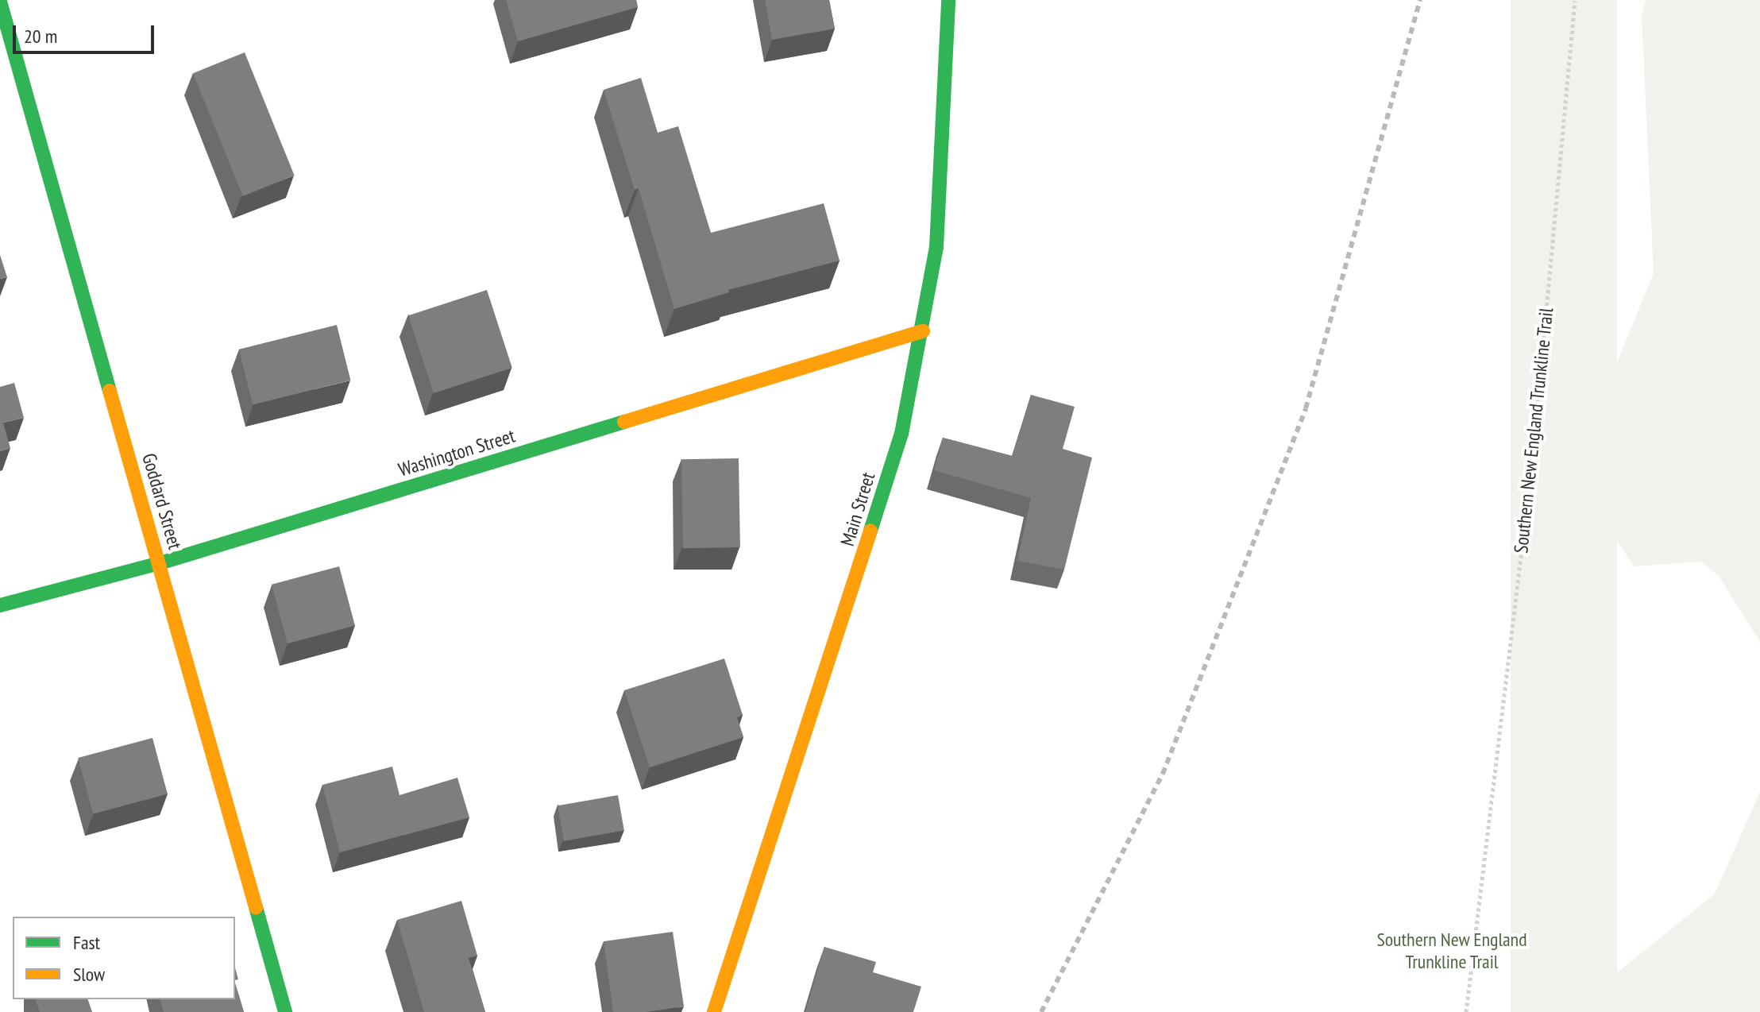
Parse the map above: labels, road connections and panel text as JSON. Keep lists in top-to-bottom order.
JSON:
{
  "streets": {
    "street": ["Washington Street", "Goddard Street", "Main Street"],
    "path": ["Southern New England Trunkline Trail"]
  },
  "crossings": [
    ["Washington Street", "Goddard Street"],
    ["Washington Street", "Main Street"]
  ],
  "parks": ["Southern New England Trunkline Trail"],
  "legend": ["Fast", "Slow"],
  "scale_bar": "20 m"
}
